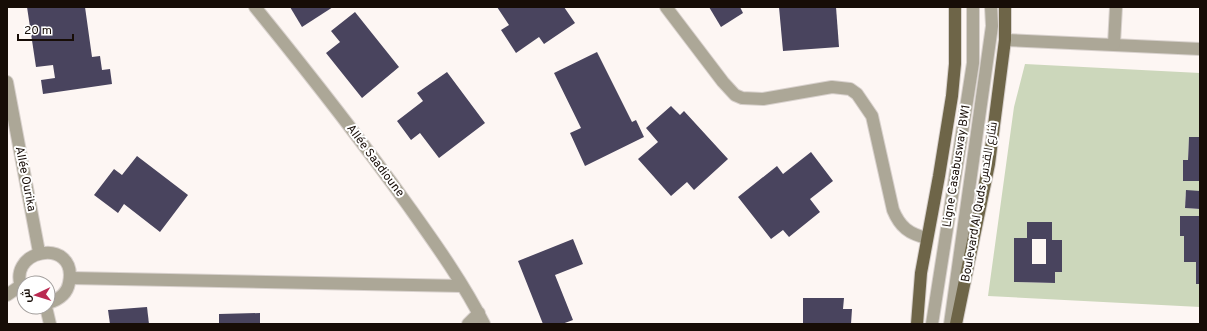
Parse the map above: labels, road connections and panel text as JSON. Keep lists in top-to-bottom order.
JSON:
{
  "streets": {
    "main road": ["Boulevard Al Quds شارع القدس"],
    "street": ["Allée Saadioune", "Ligne Casabusway BW1", "Allée Ourika"]
  },
  "scale_bar": "20 m",
  "north": "left"
}
